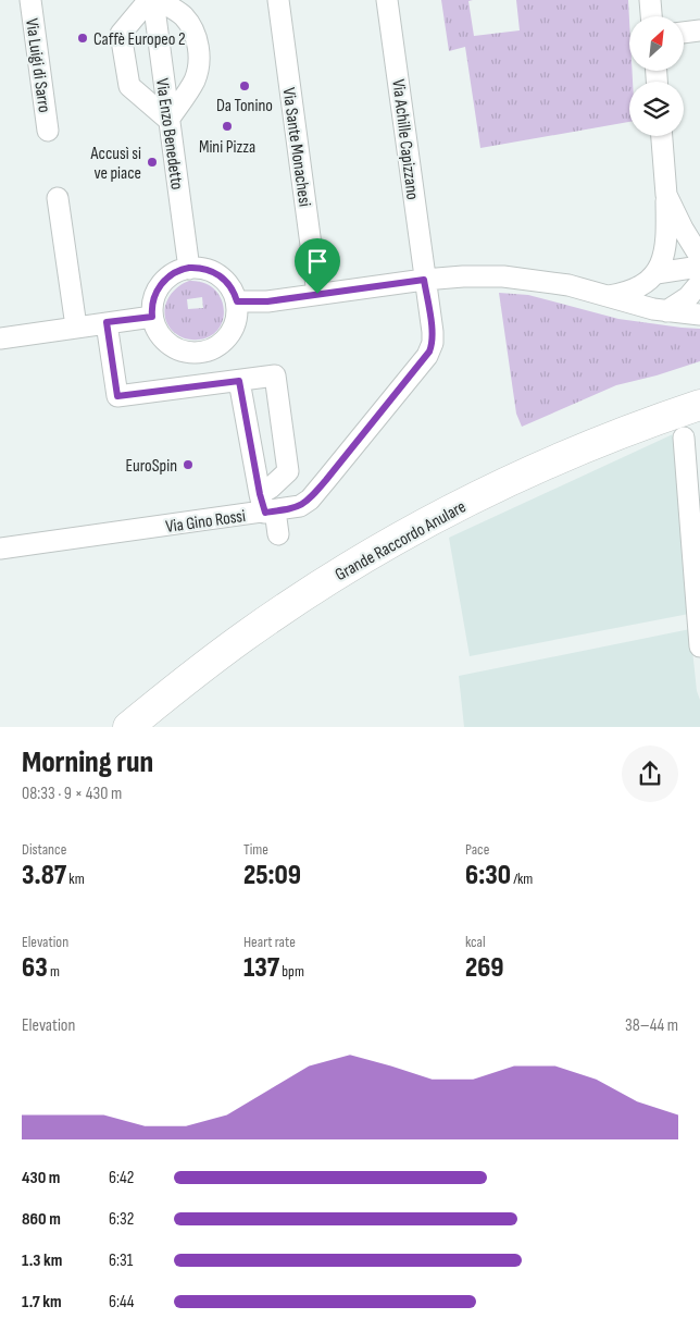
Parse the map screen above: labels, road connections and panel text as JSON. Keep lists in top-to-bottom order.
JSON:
{
  "streets": {
    "highway": ["Grande Raccordo Anulare"],
    "street": [
      "Via Luigi di Sarro",
      "Via Enzo Benedetto",
      "Via Achille Capizzano",
      "Via Sante Monachesi",
      "Via Gino Rossi"
    ]
  },
  "crossings": [
    ["Via Achille Capizzano", "Via Gino Rossi"]
  ],
  "places": [
    "Caffè Europeo 2",
    "Da Tonino",
    "Mini Pizza",
    "Accusì si ve piace",
    "EuroSpin"
  ],
  "north": "top right",
  "page": {
    "heading": ["Morning run", "08:33 · 9 × 430 m"],
    "stats": [
      ["Distance", "3.87 km"],
      ["Time", "25:09"],
      ["Pace", "6:30 /km"],
      ["Elevation", "63 m"],
      ["Heart rate", "137 bpm"],
      ["kcal", "269"]
    ],
    "chart": ["Elevation", "38–44 m"],
    "list": [
      {
        "name": "430 m",
        "note": "6:42"
      },
      {
        "name": "860 m",
        "note": "6:32"
      },
      {
        "name": "1.3 km",
        "note": "6:31"
      },
      {
        "name": "1.7 km",
        "note": "6:44"
      }
    ]
  }
}
